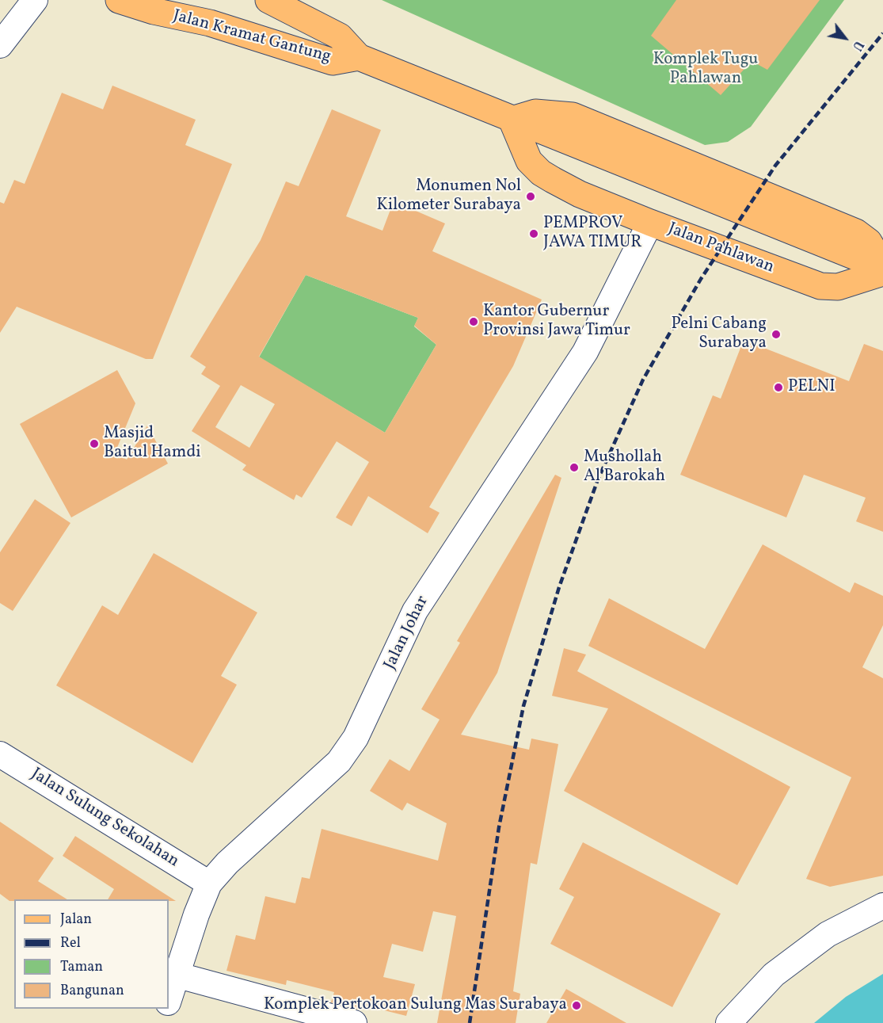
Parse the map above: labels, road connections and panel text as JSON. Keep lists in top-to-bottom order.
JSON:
{
  "streets": {
    "main road": ["Jalan Kramat Gantung", "Jalan Pahlawan"],
    "street": ["Jalan Johar", "Jalan Sulung Sekolahan"]
  },
  "crossings": [
    ["Jalan Kramat Gantung", "Jalan Pahlawan"],
    ["Jalan Pahlawan", "Jalan Johar"],
    ["Jalan Johar", "Jalan Sulung Sekolahan"]
  ],
  "parks": ["Komplek Tugu Pahlawan"],
  "places": [
    "Monumen Nol Kilometer Surabaya",
    "PEMPROV JAWA TIMUR",
    "Kantor Gubernur Provinsi Jawa Timur",
    "Pelni Cabang Surabaya",
    "PELNI",
    "Masjid Baitul Hamdi",
    "Mushollah Al Barokah",
    "Komplek Pertokoan Sulung Mas Surabaya"
  ],
  "legend": [
    "Jalan",
    "Rel",
    "Taman",
    "Bangunan"
  ],
  "north": "bottom right"
}
